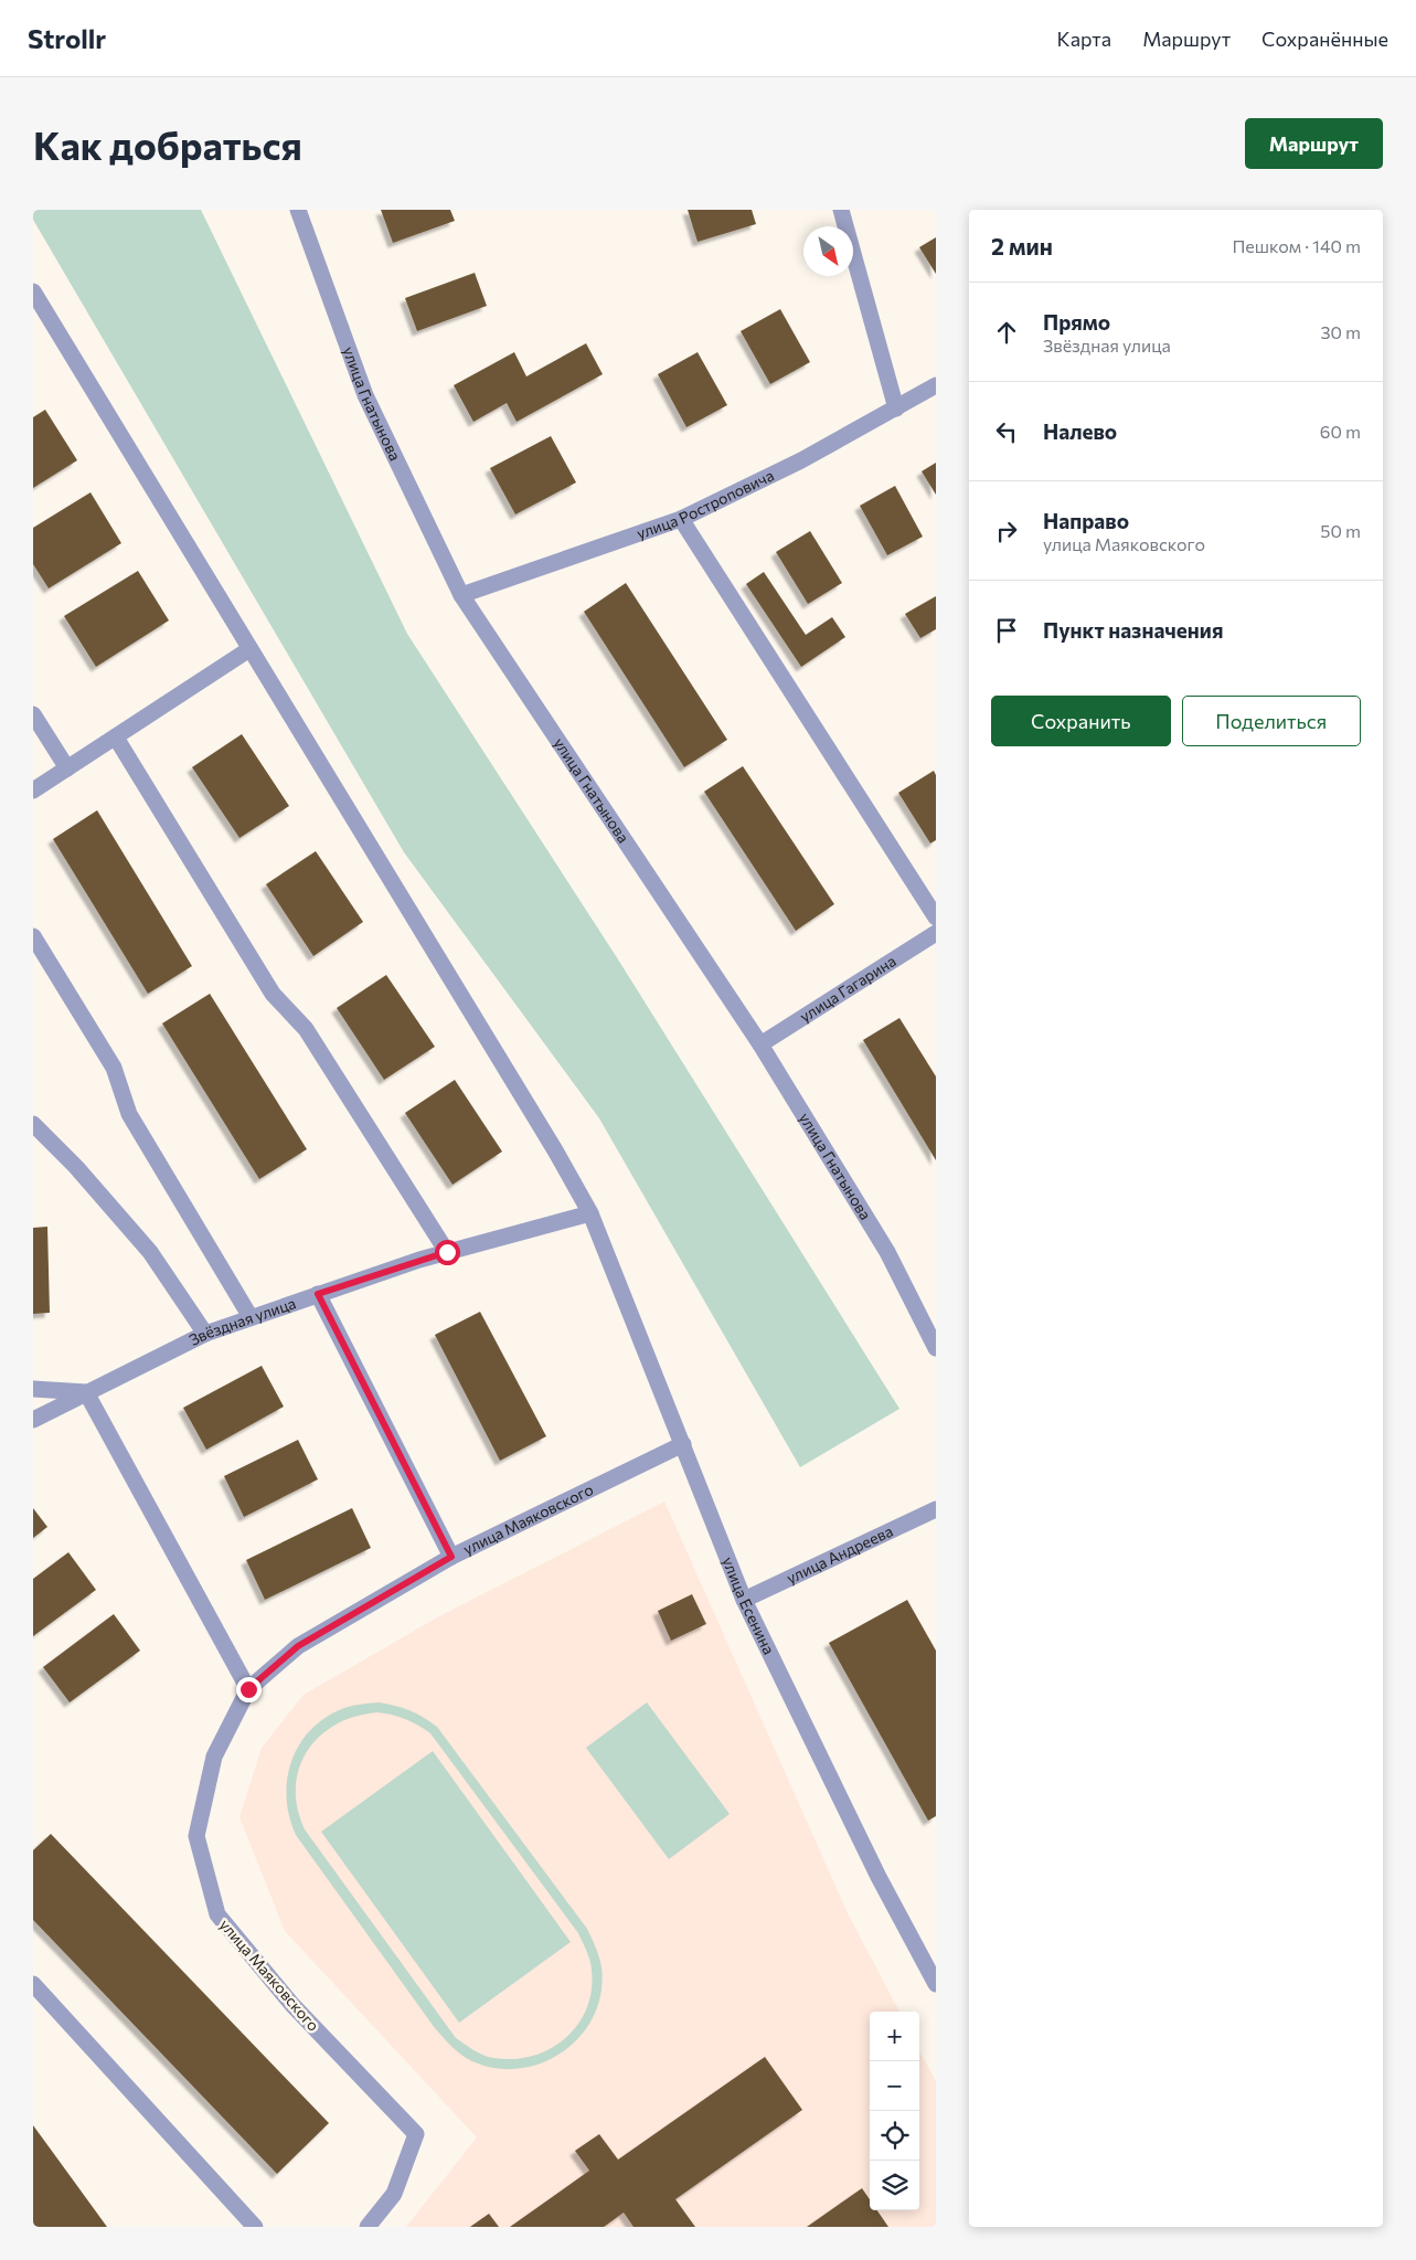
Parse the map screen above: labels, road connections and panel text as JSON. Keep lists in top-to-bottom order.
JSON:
{
  "streets": {
    "street": [
      "улица Гнатынова",
      "улица Ростроповича",
      "улица Гагарина",
      "Звёздная улица",
      "улица Маяковского",
      "улица Андреева",
      "улица Есенина"
    ]
  },
  "crossings": [
    ["улица Гнатынова", "улица Ростроповича"],
    ["улица Гнатынова", "улица Гагарина"],
    ["Звёздная улица", "улица Есенина"],
    ["улица Маяковского", "улица Есенина"],
    ["улица Андреева", "улица Есенина"]
  ],
  "north": "bottom right",
  "page": {
    "header": "Strollr",
    "nav": ["Карта", "Маршрут", "Сохранённые"],
    "buttons": [
      "Маршрут",
      ["Сохранить", "Поделиться"]
    ],
    "title": "Как добраться",
    "heading": ["2 мин", "Пешком · 140 m"],
    "list": [
      ["Прямо", "Звёздная улица", "30 m"],
      ["Налево", "60 m"],
      ["Направо", "улица Маяковского", "50 m"],
      "Пункт назначения"
    ],
    "map_buttons": ["+", "−"]
  }
}
